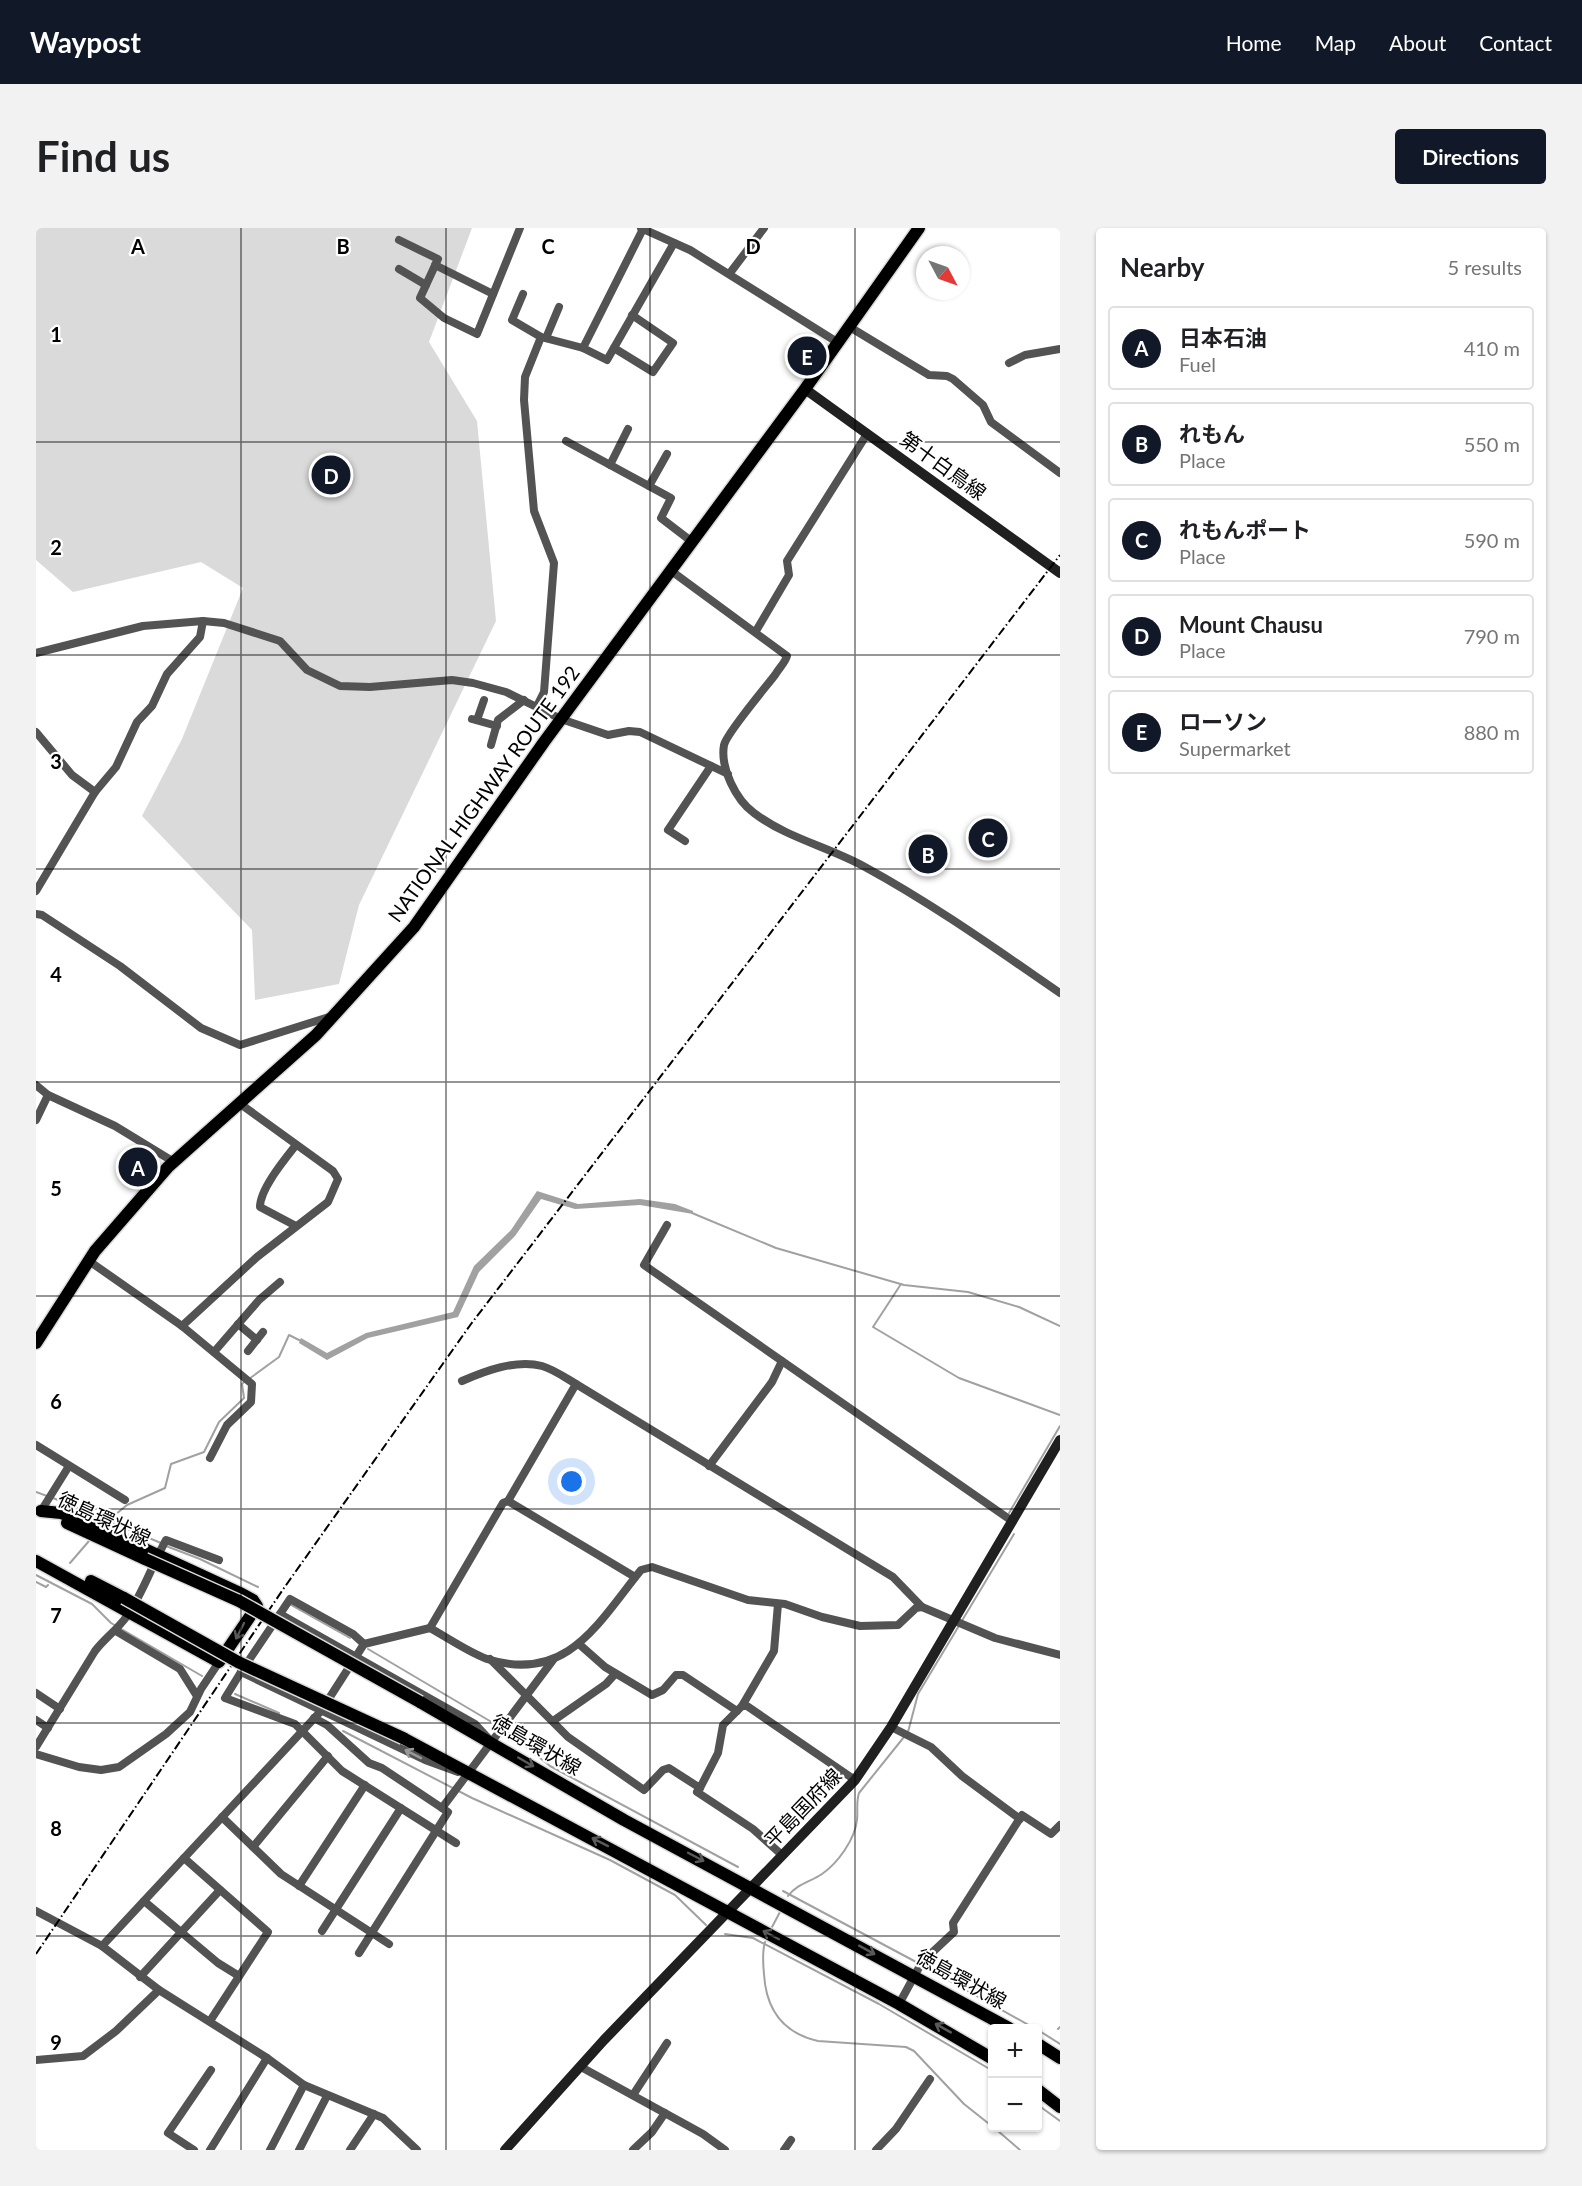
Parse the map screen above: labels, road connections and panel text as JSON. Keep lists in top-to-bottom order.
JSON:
{
  "streets": {
    "main road": [
      "第十白鳥線",
      "NATIONAL HIGHWAY ROUTE 192",
      "徳島環状線",
      "平島国府線"
    ]
  },
  "crossings": [
    ["第十白鳥線", "NATIONAL HIGHWAY ROUTE 192"],
    ["徳島環状線", "平島国府線"]
  ],
  "north": "bottom right",
  "page": {
    "header": "Waypost",
    "nav": [
      "Home",
      "Map",
      "About",
      "Contact"
    ],
    "buttons": "Directions",
    "title": "Find us",
    "heading": ["Nearby", "5 results"],
    "list": [
      {
        "mark": "A",
        "name": "日本石油",
        "note": "Fuel",
        "value": "410 m"
      },
      {
        "mark": "B",
        "name": "れもん",
        "note": "Place",
        "value": "550 m"
      },
      {
        "mark": "C",
        "name": "れもんポート",
        "note": "Place",
        "value": "590 m"
      },
      {
        "mark": "D",
        "name": "Mount Chausu",
        "note": "Place",
        "value": "790 m"
      },
      {
        "mark": "E",
        "name": "ローソン",
        "note": "Supermarket",
        "value": "880 m"
      }
    ],
    "pins": [
      "E",
      "D",
      "C",
      "B",
      "A"
    ],
    "map_buttons": ["+", "−"]
  },
  "grid": {
    "columns": [
      "A",
      "B",
      "C",
      "D"
    ],
    "rows": [
      "1",
      "2",
      "3",
      "4",
      "5",
      "6",
      "7",
      "8",
      "9"
    ]
  }
}
